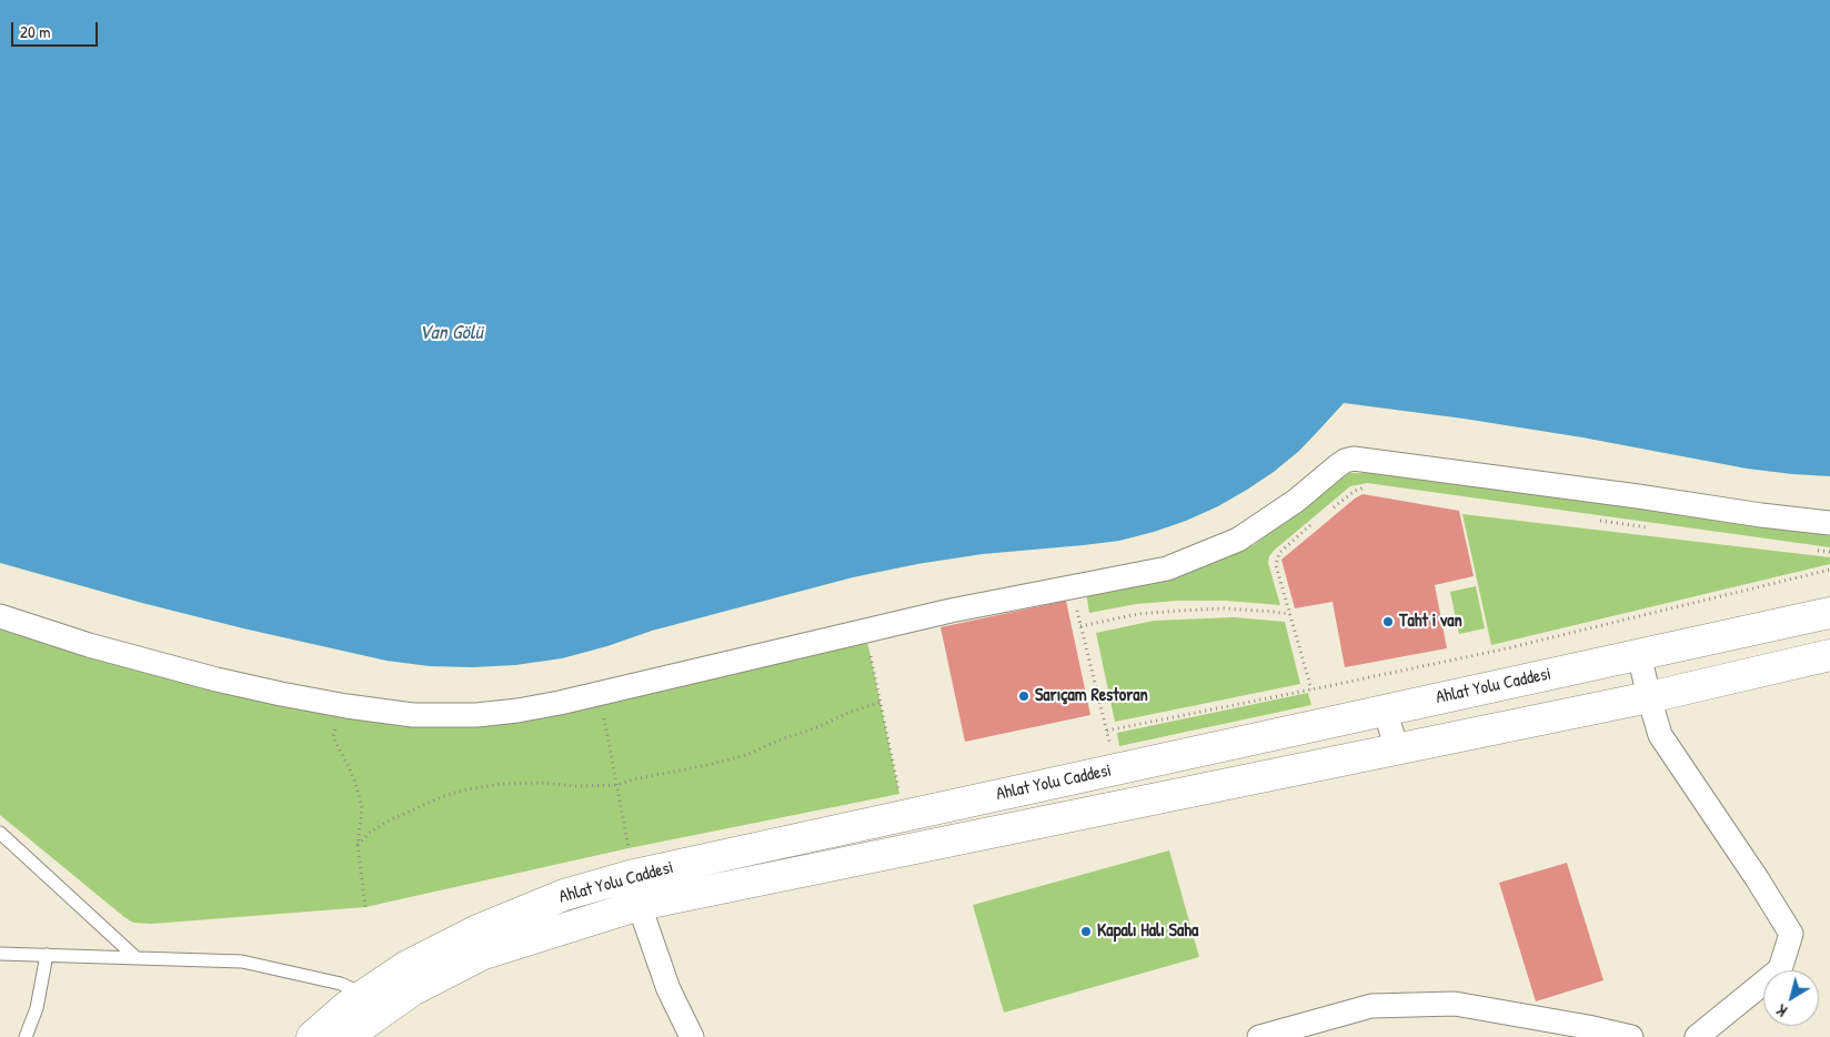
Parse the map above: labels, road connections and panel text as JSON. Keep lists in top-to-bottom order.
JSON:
{
  "streets": {
    "street": ["Ahlat Yolu Caddesi"]
  },
  "water": ["Van Gölü"],
  "places": ["Taht i van", "Sarıçam Restoran", "Kapalı Halı Saha"],
  "scale_bar": "20 m",
  "north": "bottom left"
}
